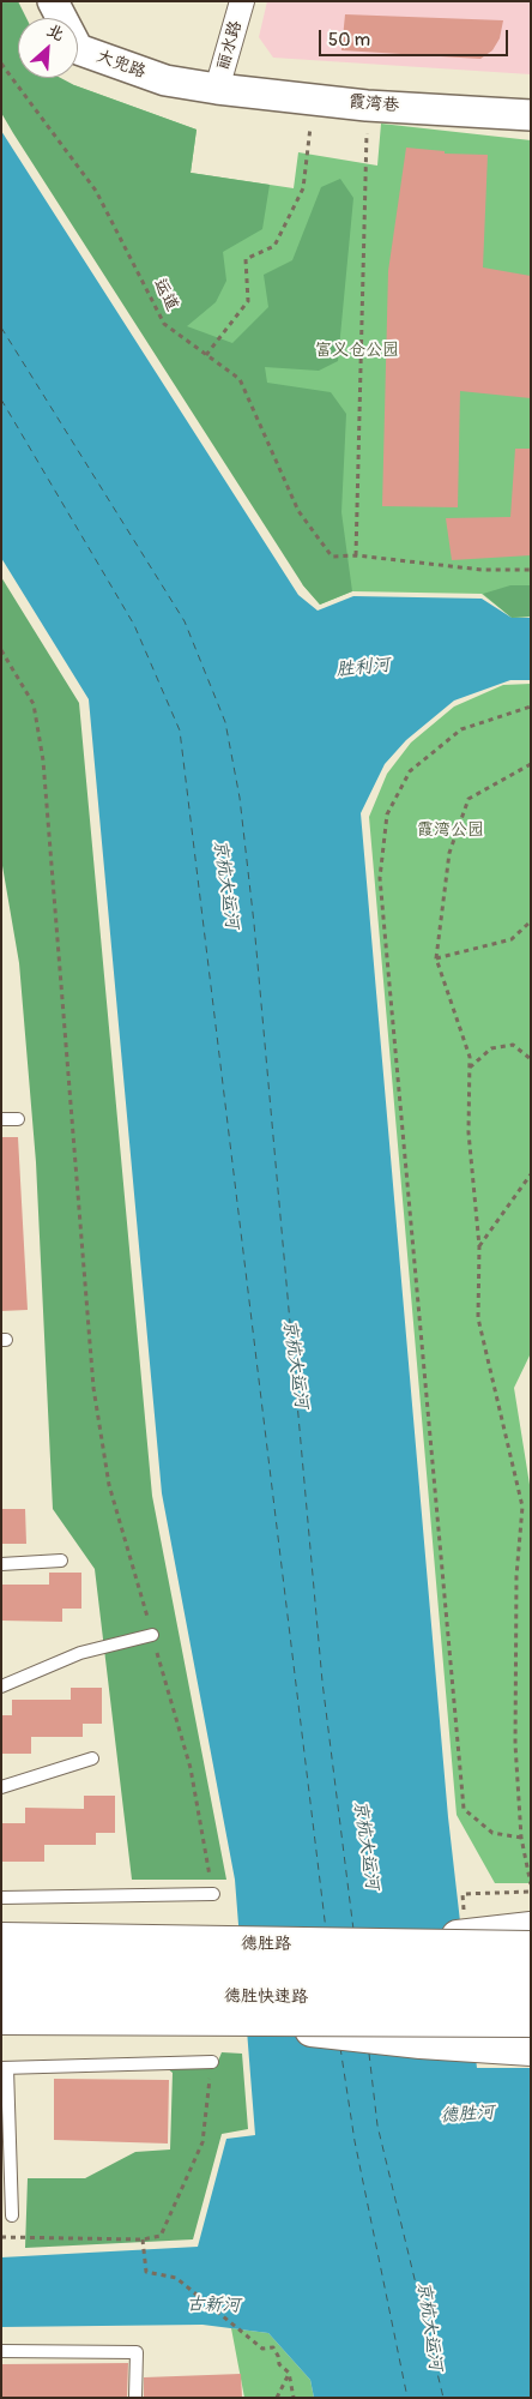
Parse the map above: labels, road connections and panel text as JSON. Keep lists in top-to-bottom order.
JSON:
{
  "streets": {
    "main road": ["德胜路", "德胜快速路"],
    "street": ["丽水路", "大兜路", "霞湾巷"],
    "path": ["运道"]
  },
  "crossings": [
    ["丽水路", "大兜路"],
    ["丽水路", "霞湾巷"],
    ["大兜路", "霞湾巷"]
  ],
  "water": [
    "胜利河",
    "京杭大运河",
    "德胜河",
    "古新河"
  ],
  "parks": ["富义仓公园", "霞湾公园"],
  "scale_bar": "50 m",
  "north": "top right"
}
